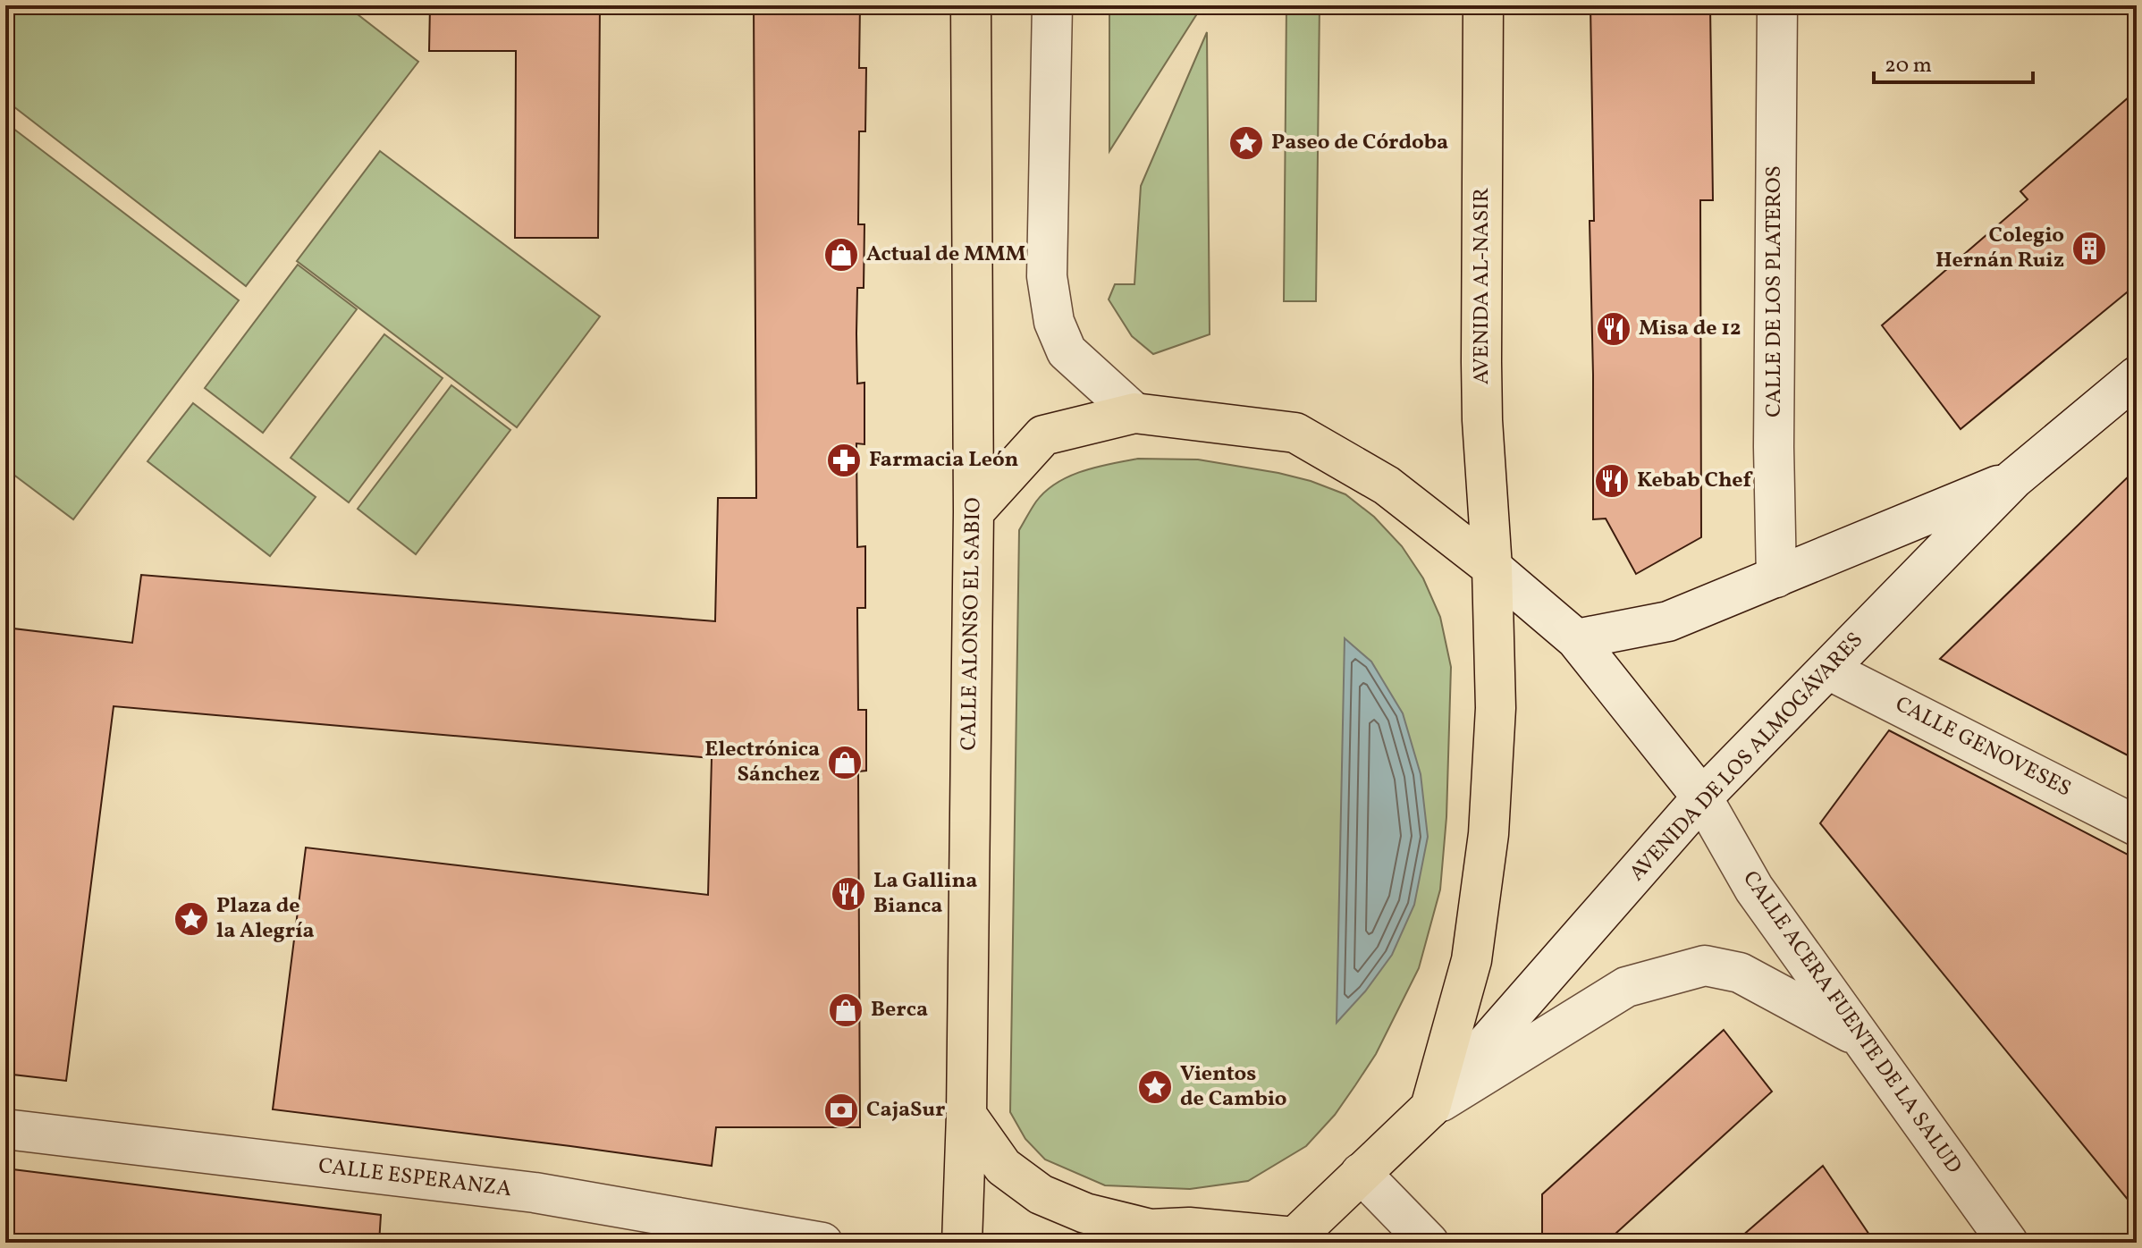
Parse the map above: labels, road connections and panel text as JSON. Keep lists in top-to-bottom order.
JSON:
{
  "streets": {
    "main road": ["AVENIDA AL-NASIR", "CALLE ALONSO EL SABIO"],
    "street": [
      "CALLE DE LOS PLATEROS",
      "CALLE GENOVESES",
      "AVENIDA DE LOS ALMOGÁVARES",
      "CALLE ACERA FUENTE DE LA SALUD",
      "CALLE ESPERANZA"
    ]
  },
  "crossings": [
    ["AVENIDA AL-NASIR", "AVENIDA DE LOS ALMOGÁVARES"],
    ["AVENIDA AL-NASIR", "CALLE ACERA FUENTE DE LA SALUD"],
    ["CALLE DE LOS PLATEROS", "AVENIDA DE LOS ALMOGÁVARES"],
    ["CALLE GENOVESES", "AVENIDA DE LOS ALMOGÁVARES"],
    ["AVENIDA DE LOS ALMOGÁVARES", "CALLE ACERA FUENTE DE LA SALUD"]
  ],
  "places": {
    "place": ["Paseo de Córdoba", "Plaza de la Alegría", "Vientos de Cambio"],
    "building": ["Colegio Hernán Ruiz"],
    "shop": ["Actual de MMM", "Electrónica Sánchez", "Berca"],
    "restaurant": ["Misa de 12", "Kebab Chef", "La Gallina Bianca"],
    "pharmacy": ["Farmacia León"],
    "bank": ["CajaSur"]
  },
  "scale_bar": "20 m"
}
